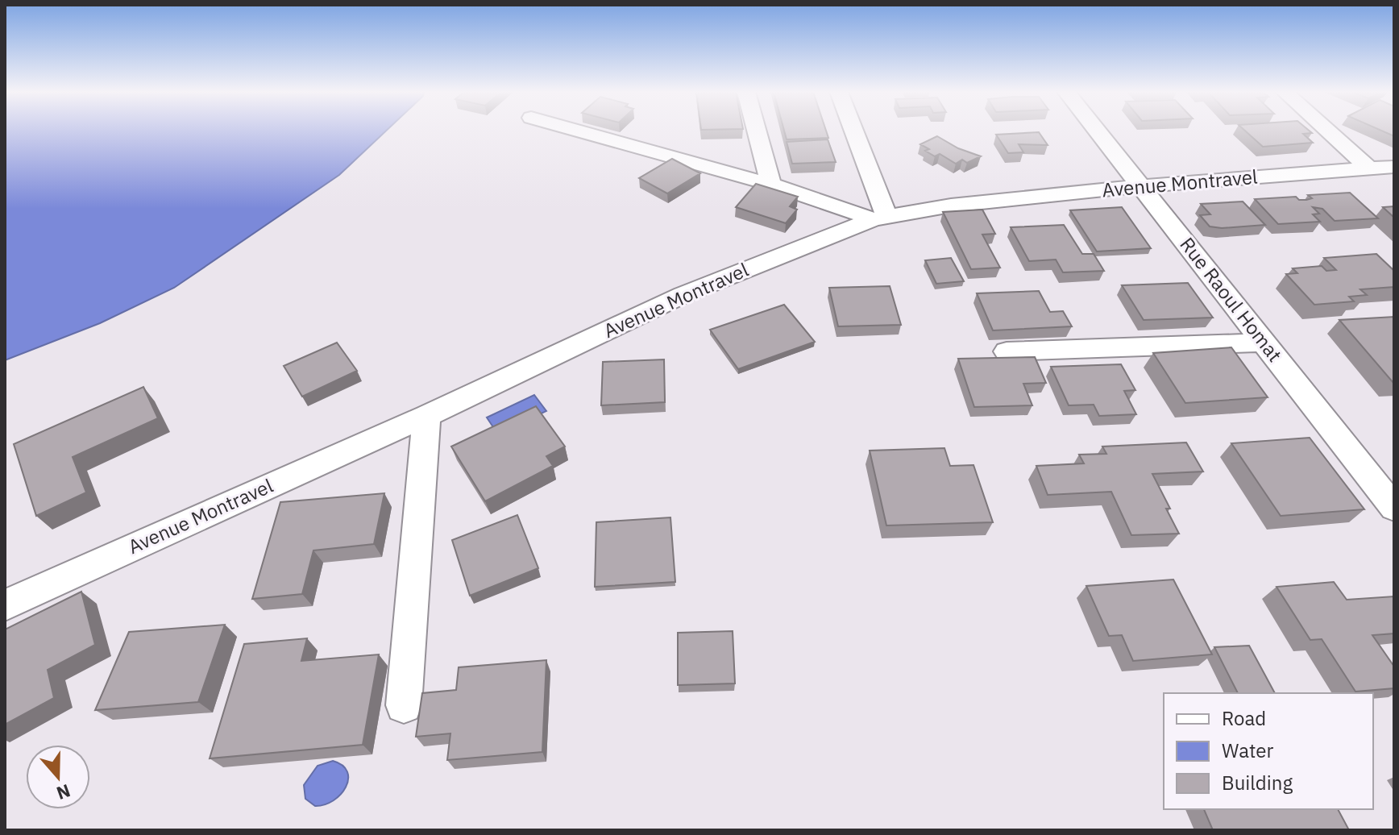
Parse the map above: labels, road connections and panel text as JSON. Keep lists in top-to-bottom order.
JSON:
{
  "streets": {
    "street": ["Avenue Montravel", "Rue Raoul Homat"]
  },
  "crossings": [
    ["Avenue Montravel", "Rue Raoul Homat"]
  ],
  "legend": ["Road", "Water", "Building"],
  "north": "bottom"
}
